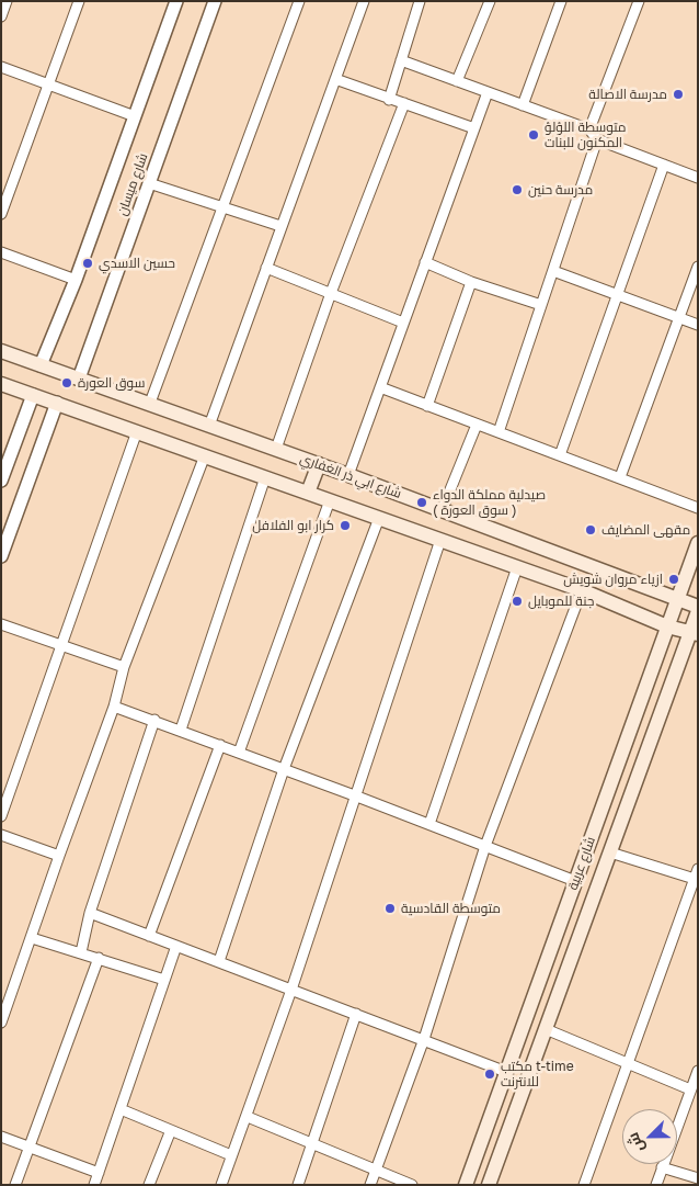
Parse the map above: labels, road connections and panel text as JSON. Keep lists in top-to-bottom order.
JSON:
{
  "streets": {
    "main road": ["شارع ابي ذر الغفاري", "شارع عربية"],
    "street": ["شارع ميسان"]
  },
  "crossings": [
    ["شارع ميسان", "شارع ابي ذر الغفاري"],
    ["شارع ابي ذر الغفاري", "شارع عربية"]
  ],
  "places": [
    "مدرسة الاصالة",
    "متوسطة اللؤلؤ المكنون للبنات",
    "مدرسة حنين",
    "حسين الاسدي",
    "سوق العورة",
    "صيدلية مملكة الدواء ( سوق العورة )",
    "كرار ابو الفلافل",
    "مقهى المضايف",
    "ازياء مروان شويش",
    "جنة للموبايل",
    "متوسطة القادسية",
    "مكتب t-time للانترنت"
  ],
  "north": "bottom left"
}
